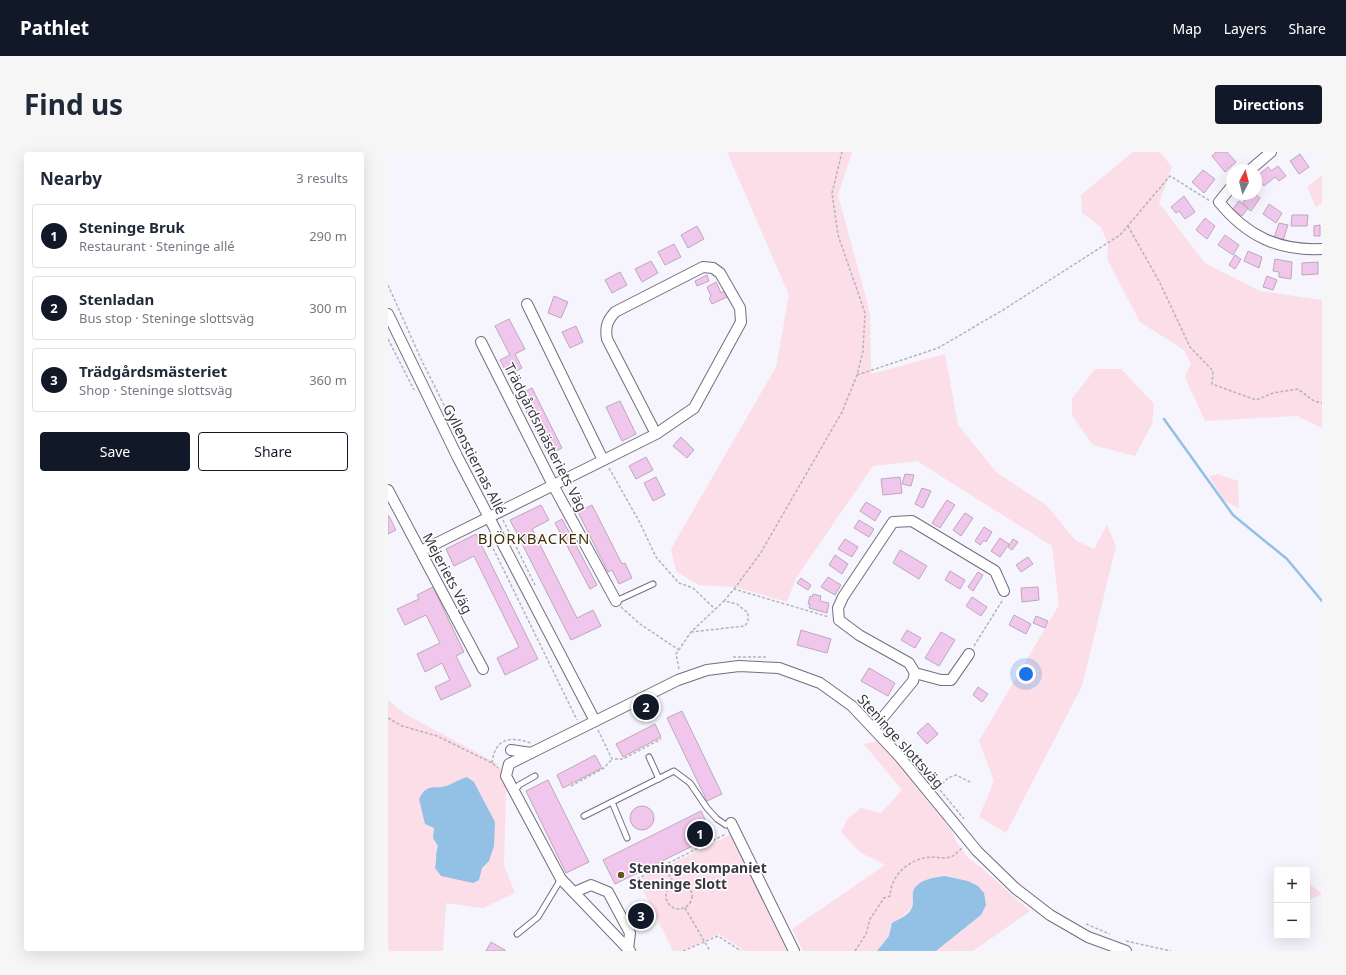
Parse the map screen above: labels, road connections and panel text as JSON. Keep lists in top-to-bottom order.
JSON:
{
  "streets": {
    "street": [
      "Trädgårdsmästeriets Väg",
      "Gyllenstiernas Allé",
      "Mejeriets Väg",
      "Steninge slottsväg"
    ]
  },
  "crossings": [
    ["Gyllenstiernas Allé", "Steninge slottsväg"]
  ],
  "districts": ["BJÖRKBACKEN"],
  "places": ["Steningekompaniet Steninge Slott"],
  "north": "top",
  "page": {
    "header": "Pathlet",
    "nav": ["Map", "Layers", "Share"],
    "title": "Find us",
    "buttons": [
      "Directions",
      ["Save", "Share"]
    ],
    "heading": ["Nearby", "3 results"],
    "list": [
      {
        "mark": "1",
        "name": "Steninge Bruk",
        "note": "Restaurant · Steninge allé",
        "value": "290 m"
      },
      {
        "mark": "2",
        "name": "Stenladan",
        "note": "Bus stop · Steninge slottsväg",
        "value": "300 m"
      },
      {
        "mark": "3",
        "name": "Trädgårdsmästeriet",
        "note": "Shop · Steninge slottsväg",
        "value": "360 m"
      }
    ],
    "pins": ["2", "1", "3"],
    "map_buttons": ["+", "−"]
  }
}
